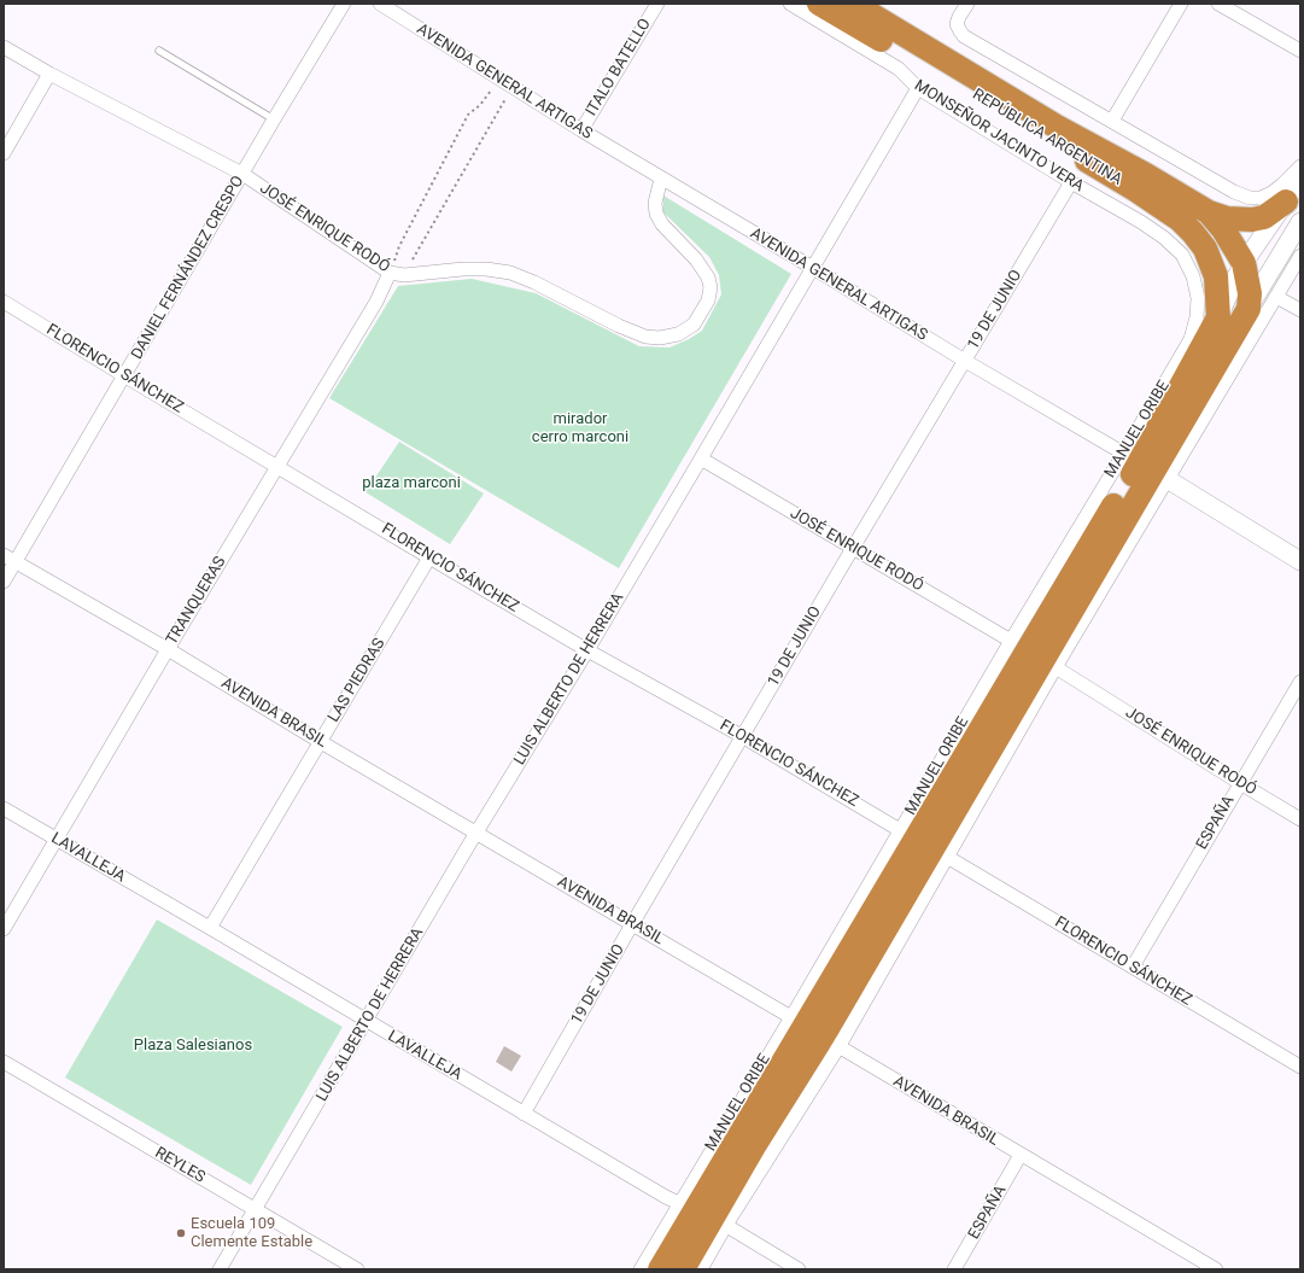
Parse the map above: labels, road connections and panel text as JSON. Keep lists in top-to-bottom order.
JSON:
{
  "streets": {
    "highway": ["REPÚBLICA ARGENTINA", "MANUEL ORIBE"],
    "main road": ["AVENIDA GENERAL ARTIGAS"],
    "street": [
      "ITALO BATELLO",
      "MONSEÑOR JACINTO VERA",
      "JOSÉ ENRIQUE RODÓ",
      "DANIEL FERNÁNDEZ CRESPO",
      "19 DE JUNIO",
      "FLORENCIO SÁNCHEZ",
      "TRANQUERAS",
      "LUIS ALBERTO DE HERRERA",
      "LAS PIEDRAS",
      "AVENIDA BRASIL",
      "ESPAÑA",
      "LAVALLEJA",
      "REYLES"
    ]
  },
  "crossings": [
    ["ITALO BATELLO", "AVENIDA GENERAL ARTIGAS"],
    ["AVENIDA GENERAL ARTIGAS", "JOSÉ ENRIQUE RODÓ"],
    ["AVENIDA GENERAL ARTIGAS", "19 DE JUNIO"],
    ["AVENIDA GENERAL ARTIGAS", "MANUEL ORIBE"],
    ["AVENIDA GENERAL ARTIGAS", "LUIS ALBERTO DE HERRERA"],
    ["MONSEÑOR JACINTO VERA", "19 DE JUNIO"],
    ["MONSEÑOR JACINTO VERA", "MANUEL ORIBE"],
    ["MONSEÑOR JACINTO VERA", "LUIS ALBERTO DE HERRERA"],
    ["REPÚBLICA ARGENTINA", "MANUEL ORIBE"],
    ["JOSÉ ENRIQUE RODÓ", "DANIEL FERNÁNDEZ CRESPO"],
    ["JOSÉ ENRIQUE RODÓ", "19 DE JUNIO"],
    ["JOSÉ ENRIQUE RODÓ", "MANUEL ORIBE"],
    ["JOSÉ ENRIQUE RODÓ", "TRANQUERAS"],
    ["JOSÉ ENRIQUE RODÓ", "LUIS ALBERTO DE HERRERA"],
    ["JOSÉ ENRIQUE RODÓ", "ESPAÑA"],
    ["DANIEL FERNÁNDEZ CRESPO", "FLORENCIO SÁNCHEZ"],
    ["DANIEL FERNÁNDEZ CRESPO", "AVENIDA BRASIL"],
    ["19 DE JUNIO", "FLORENCIO SÁNCHEZ"],
    ["19 DE JUNIO", "AVENIDA BRASIL"],
    ["19 DE JUNIO", "LAVALLEJA"],
    ["FLORENCIO SÁNCHEZ", "MANUEL ORIBE"],
    ["FLORENCIO SÁNCHEZ", "TRANQUERAS"],
    ["FLORENCIO SÁNCHEZ", "LUIS ALBERTO DE HERRERA"],
    ["FLORENCIO SÁNCHEZ", "LAS PIEDRAS"],
    ["FLORENCIO SÁNCHEZ", "ESPAÑA"],
    ["MANUEL ORIBE", "AVENIDA BRASIL"],
    ["MANUEL ORIBE", "LAVALLEJA"],
    ["TRANQUERAS", "AVENIDA BRASIL"],
    ["TRANQUERAS", "LAVALLEJA"],
    ["LUIS ALBERTO DE HERRERA", "AVENIDA BRASIL"],
    ["LUIS ALBERTO DE HERRERA", "LAVALLEJA"],
    ["LUIS ALBERTO DE HERRERA", "REYLES"],
    ["LAS PIEDRAS", "AVENIDA BRASIL"],
    ["LAS PIEDRAS", "LAVALLEJA"],
    ["AVENIDA BRASIL", "ESPAÑA"]
  ],
  "parks": ["mirador cerro marconi", "plaza marconi", "Plaza Salesianos"],
  "places": ["Escuela 109 Clemente Estable"]
}
